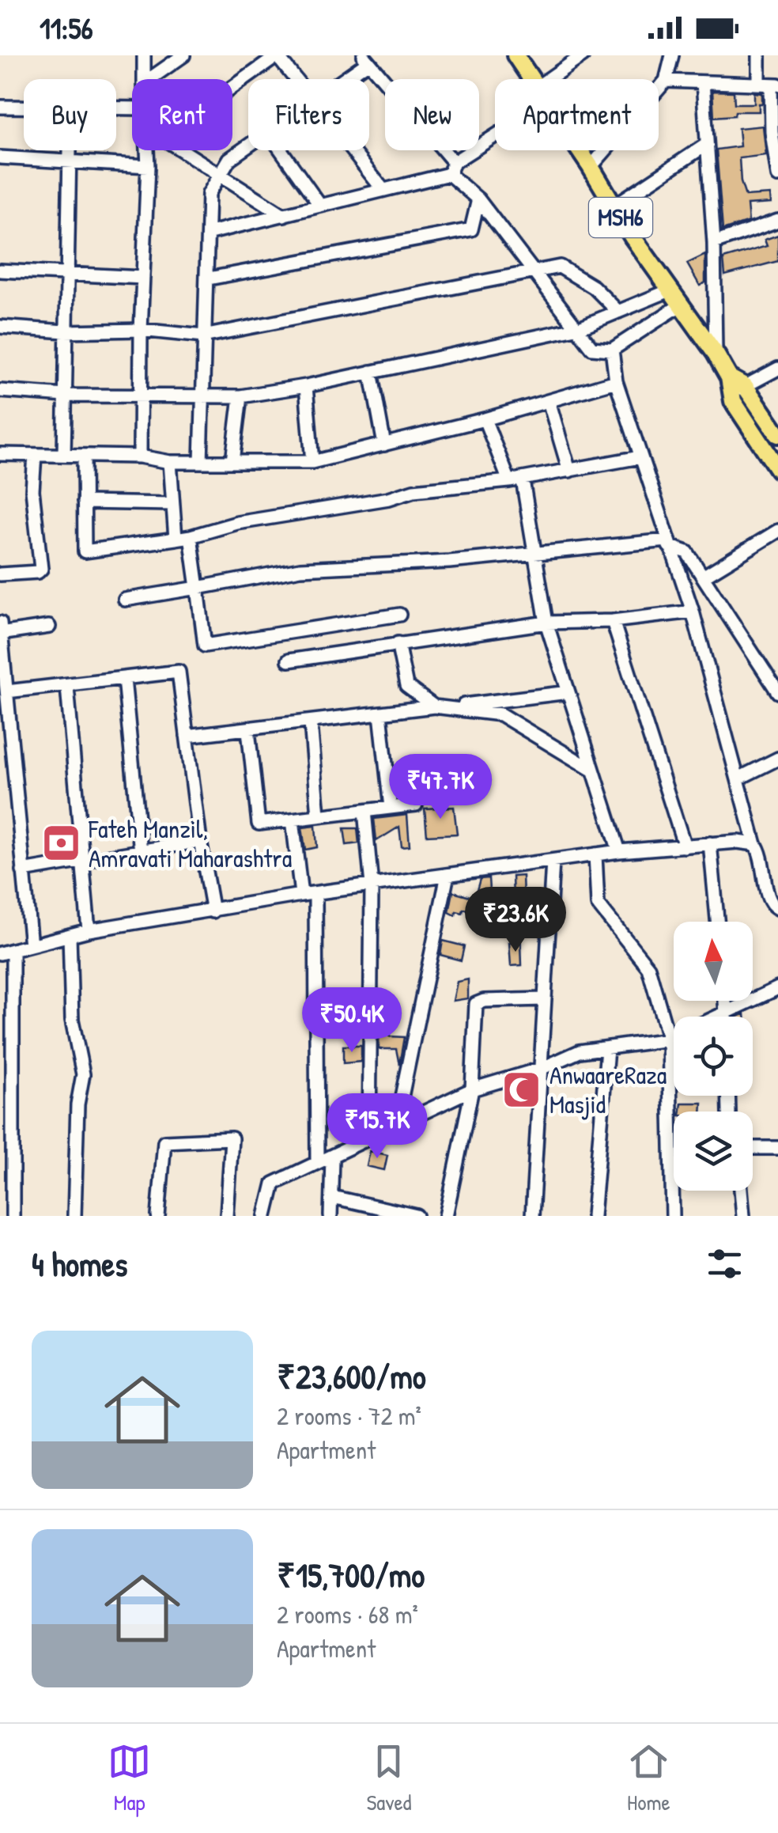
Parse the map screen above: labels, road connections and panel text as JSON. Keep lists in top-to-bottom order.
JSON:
{
  "streets": {
    "main road": ["MSH6"]
  },
  "places": {
    "bank": ["Fateh Manzil, Amravati Maharashtra"],
    "mosque": ["AnwaareRaza Masjid"]
  },
  "north": "top",
  "page": {
    "status": "11:56",
    "chip": [
      "Buy",
      "Rent",
      "Filters",
      "New",
      "Apartment"
    ],
    "price": [
      "₹47.7K",
      "₹23.6K",
      "₹50.4K",
      "₹15.7K"
    ],
    "heading": "4 homes",
    "list": [
      {
        "name": "₹23,600/mo",
        "note": "2 rooms · 72 m² · Apartment"
      },
      {
        "name": "₹15,700/mo",
        "note": "2 rooms · 68 m² · Apartment"
      }
    ],
    "tabs": ["Map", "Saved", "Home"]
  }
}
